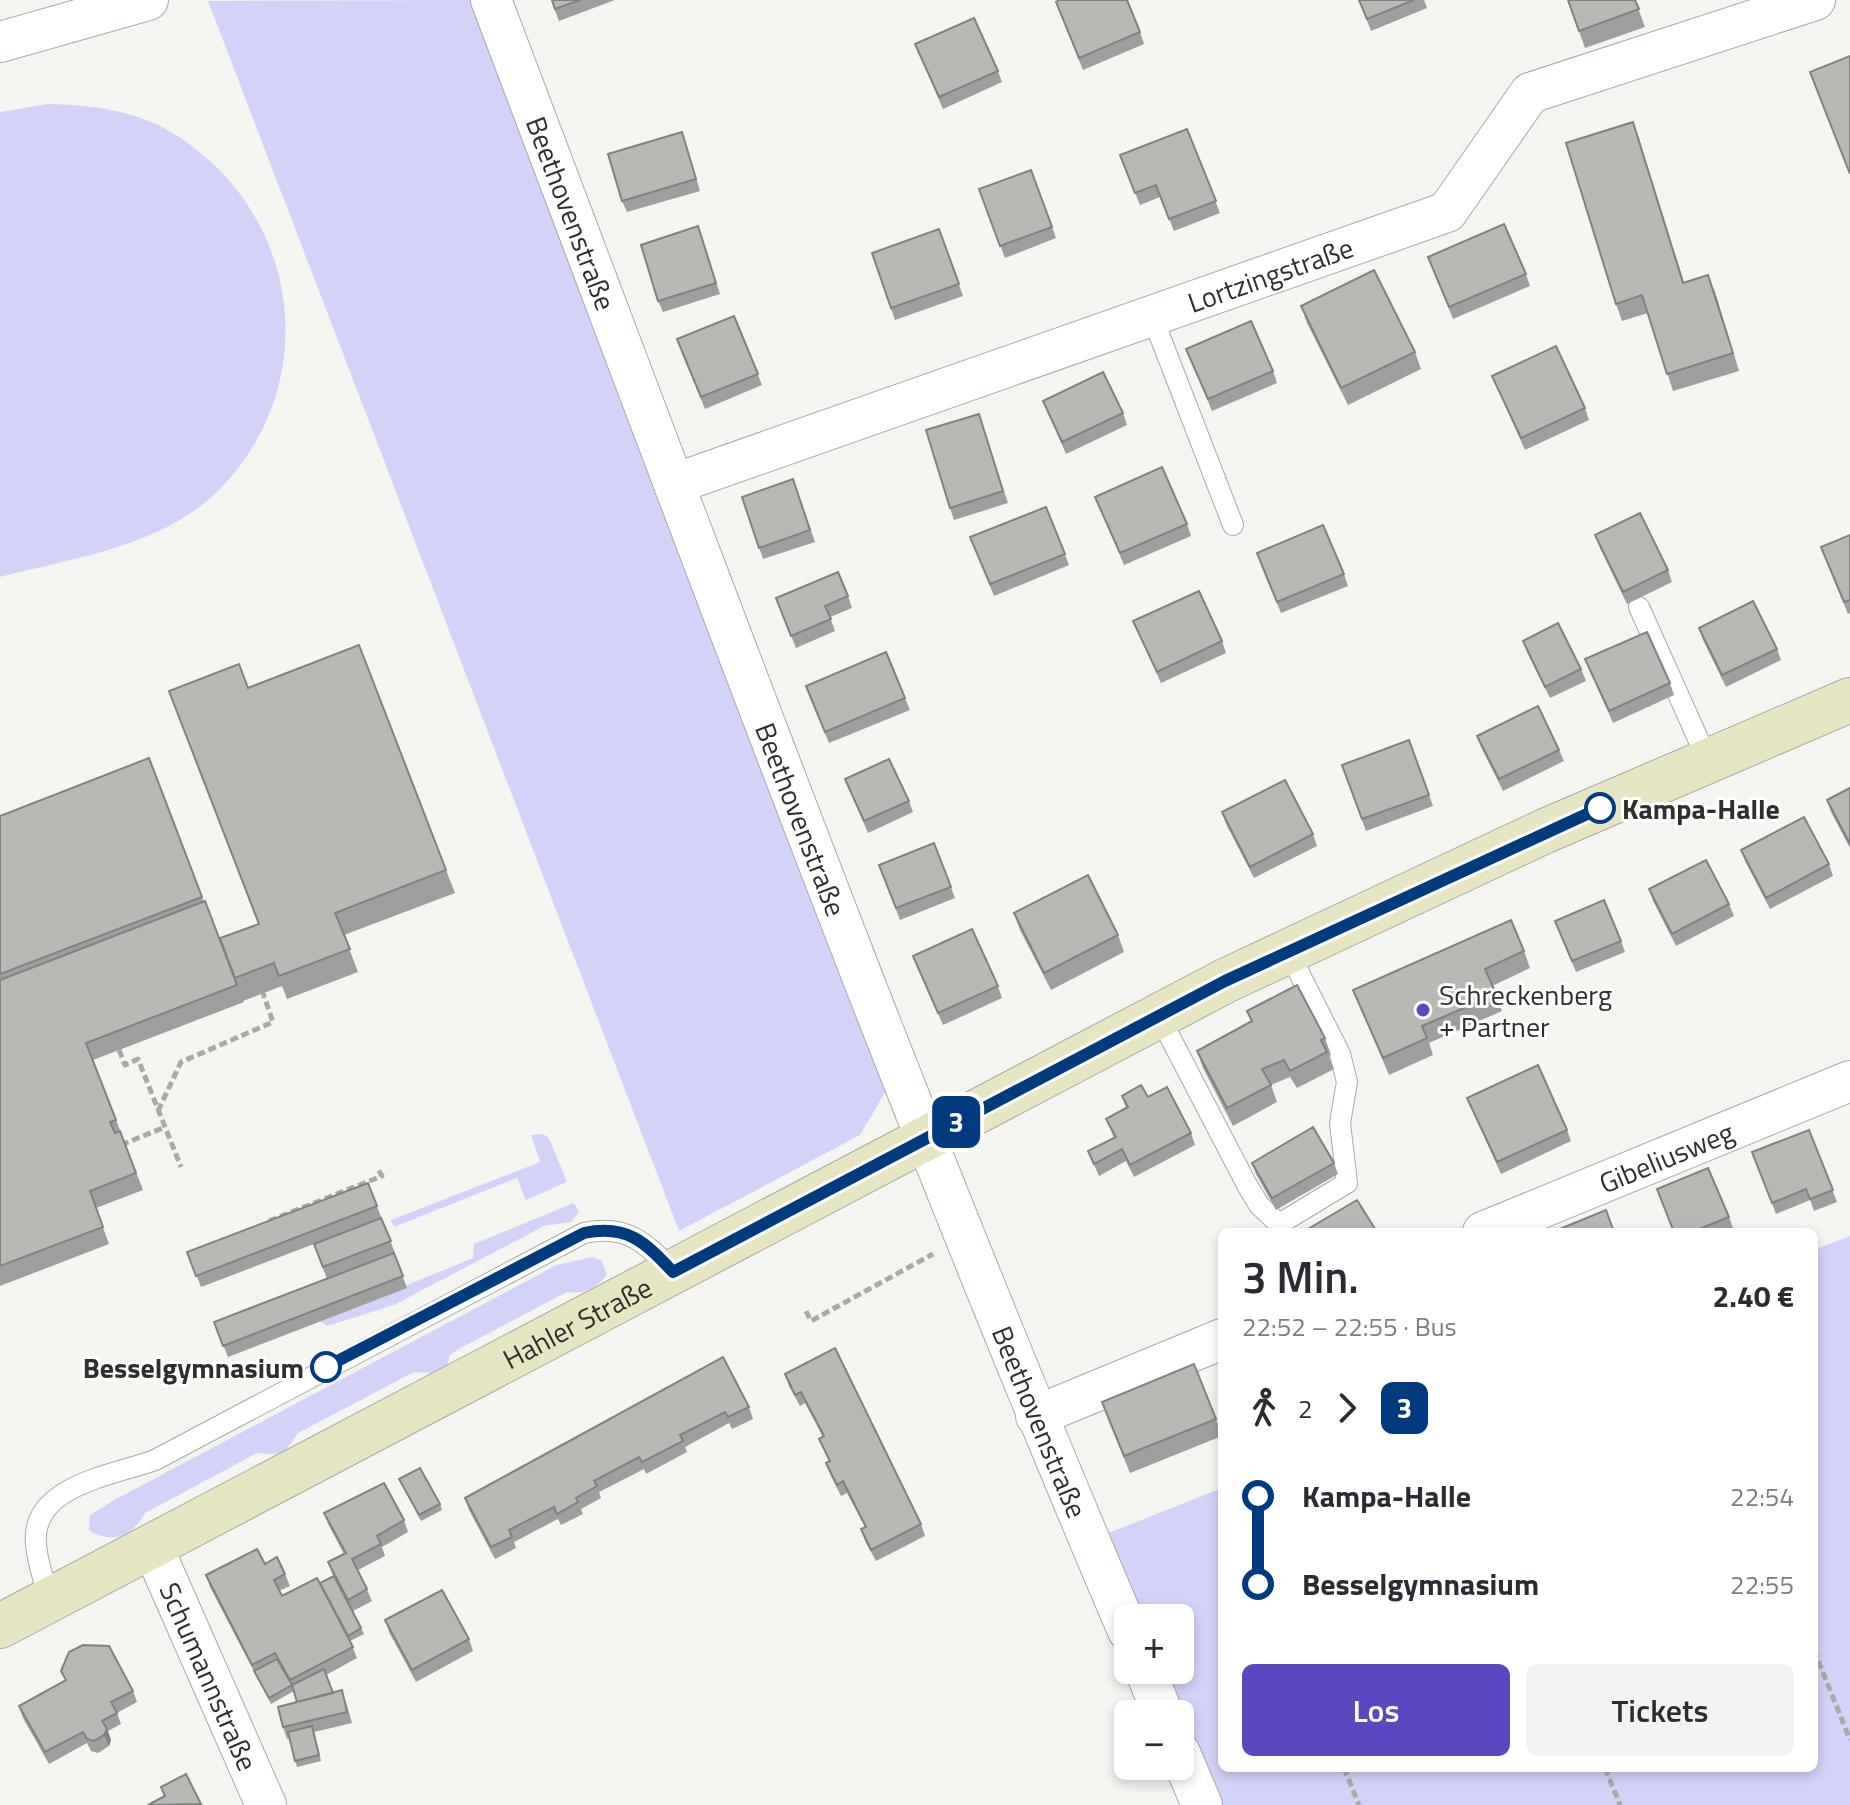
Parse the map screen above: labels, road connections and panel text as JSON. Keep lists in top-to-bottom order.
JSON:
{
  "streets": {
    "street": [
      "Beethovenstraße",
      "Lortzingstraße",
      "Gibeliusweg",
      "Hahler Straße",
      "Schumannstraße"
    ]
  },
  "crossings": [
    ["Beethovenstraße", "Lortzingstraße"],
    ["Beethovenstraße", "Hahler Straße"],
    ["Hahler Straße", "Schumannstraße"]
  ],
  "places": ["Kampa-Halle", "Schreckenberg + Partner", "Besselgymnasium"],
  "lines": ["bus line 3"],
  "page": {
    "on_map": "3",
    "heading": ["3 Min.", "22:52 – 22:55 · Bus", "2.40 €"],
    "legs": ["2", "3"],
    "list": [
      {
        "name": "Kampa-Halle",
        "value": "22:54"
      },
      {
        "name": "Besselgymnasium",
        "value": "22:55"
      }
    ],
    "map_buttons": ["+", "−"],
    "buttons": ["Los", "Tickets"]
  }
}
